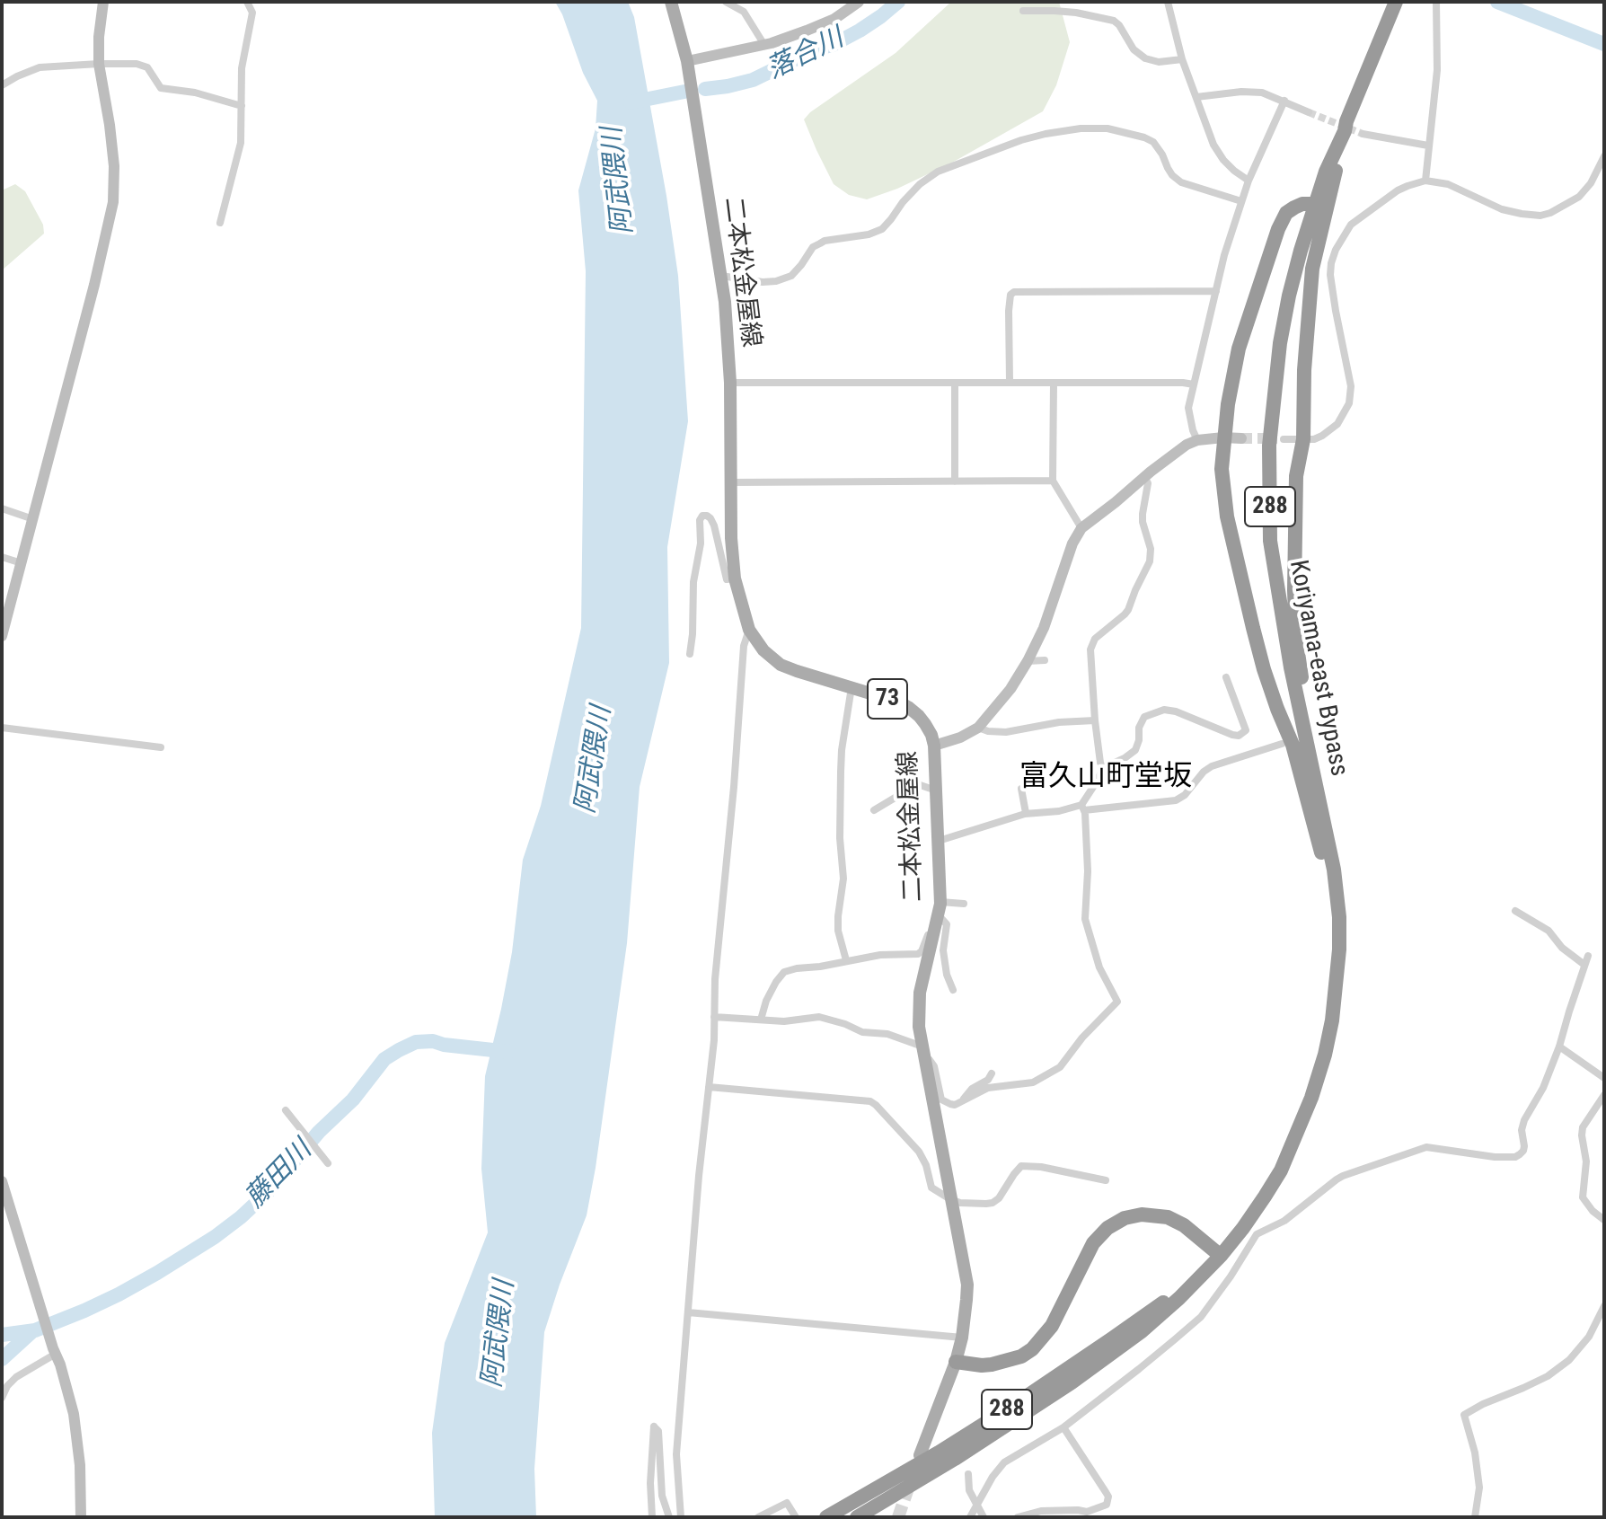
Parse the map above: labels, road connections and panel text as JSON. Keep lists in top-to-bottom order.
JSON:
{
  "streets": {
    "highway": ["288", "Koriyama-east Bypass"],
    "main road": ["二本松金屋線", "73"]
  },
  "districts": ["富久山町堂坂"],
  "water": ["落合川", "阿武隈川", "藤田川"]
}
